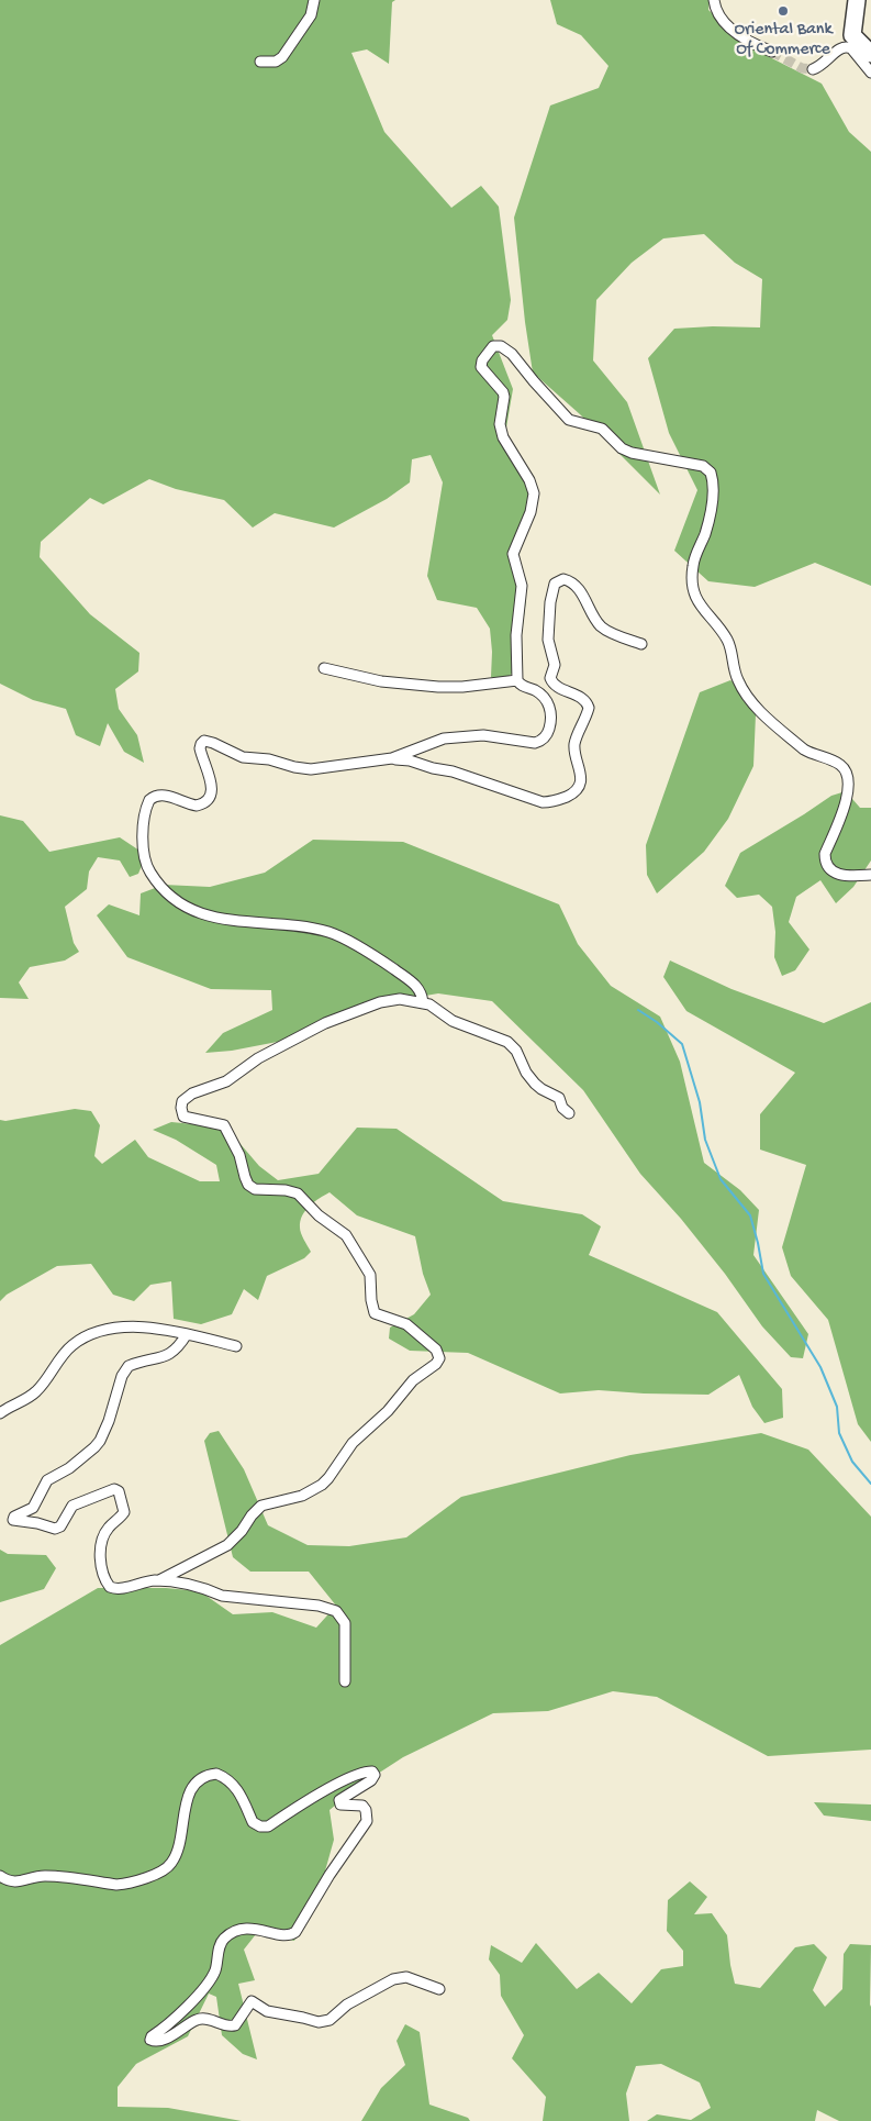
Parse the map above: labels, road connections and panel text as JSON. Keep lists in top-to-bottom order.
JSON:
{
  "places": ["Oriental Bank Of Commerce"]
}
